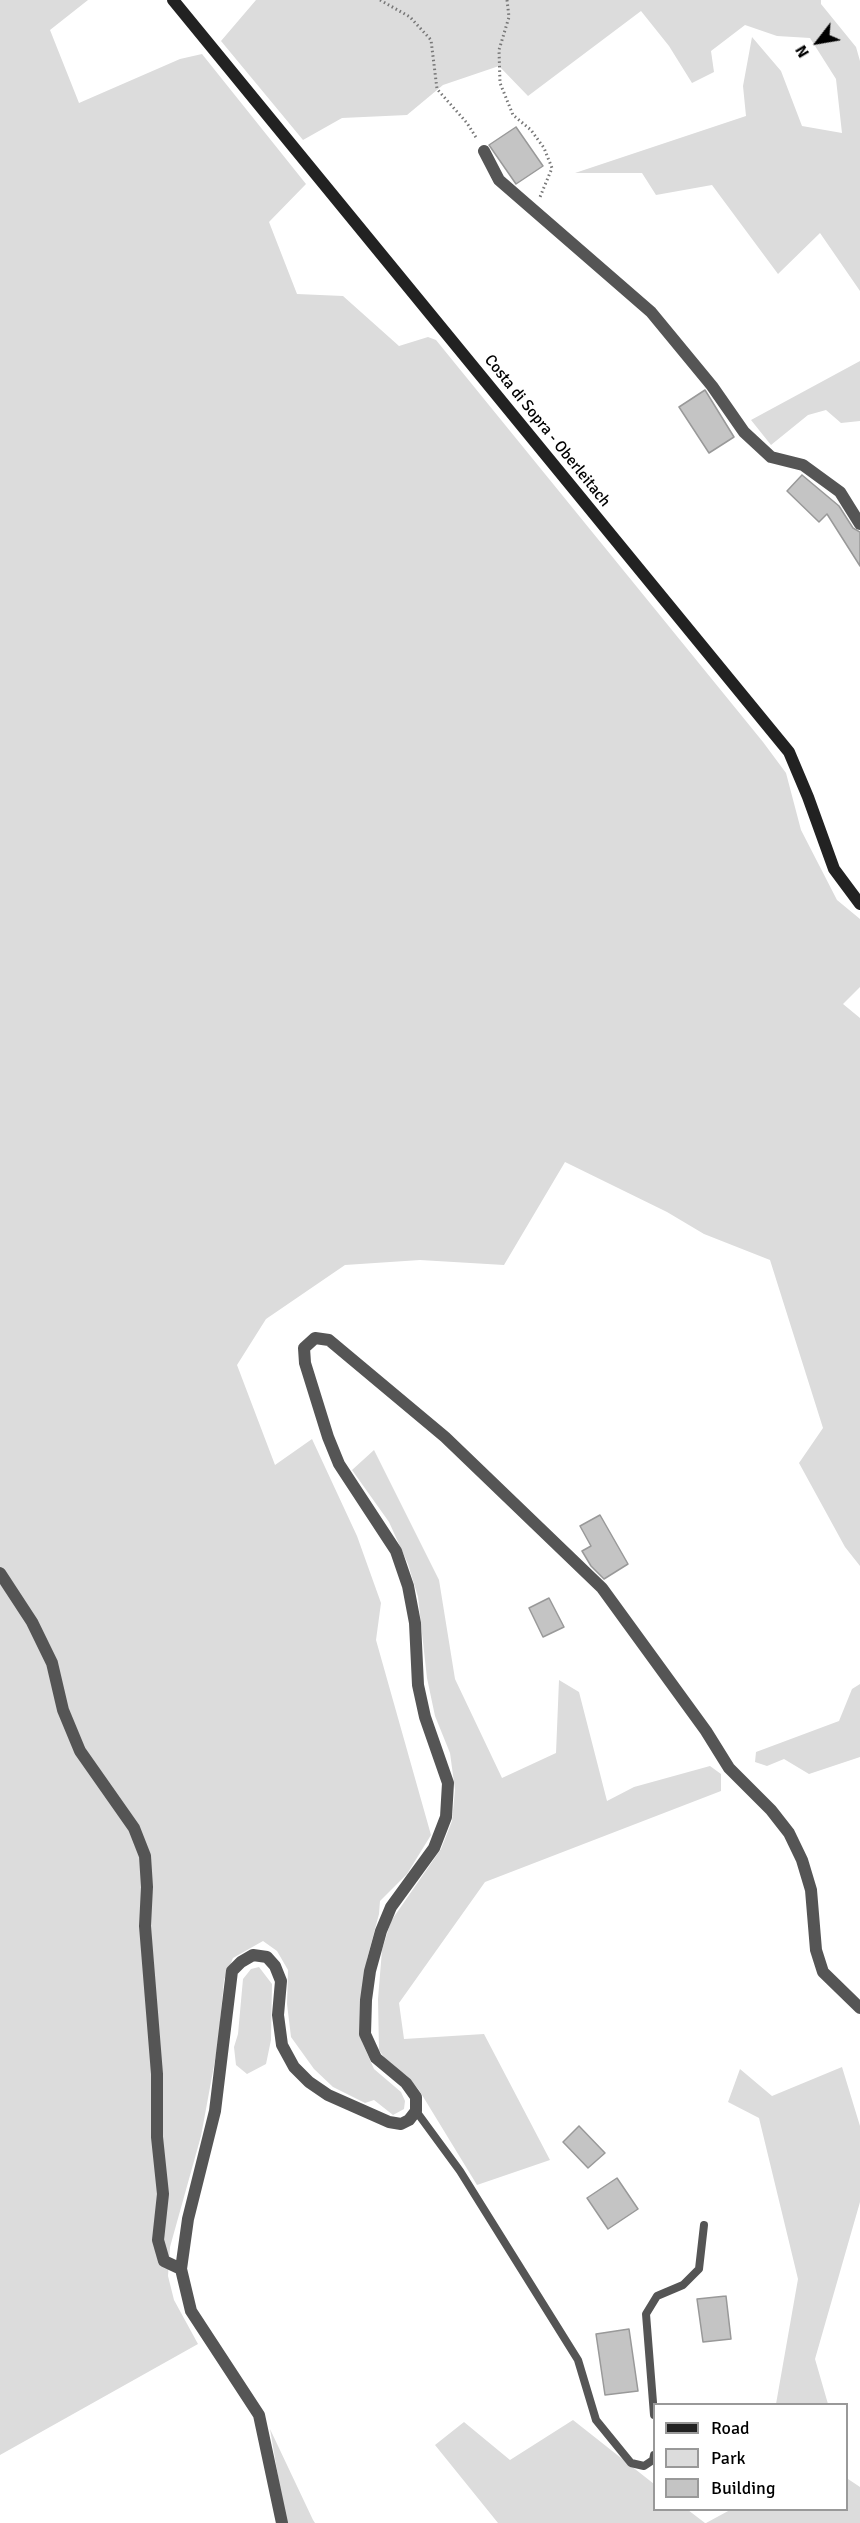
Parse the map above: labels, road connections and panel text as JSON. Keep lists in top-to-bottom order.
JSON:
{
  "streets": {
    "main road": ["Costa di Sopra - Oberleitach"]
  },
  "legend": ["Road", "Park", "Building"],
  "north": "bottom left"
}
